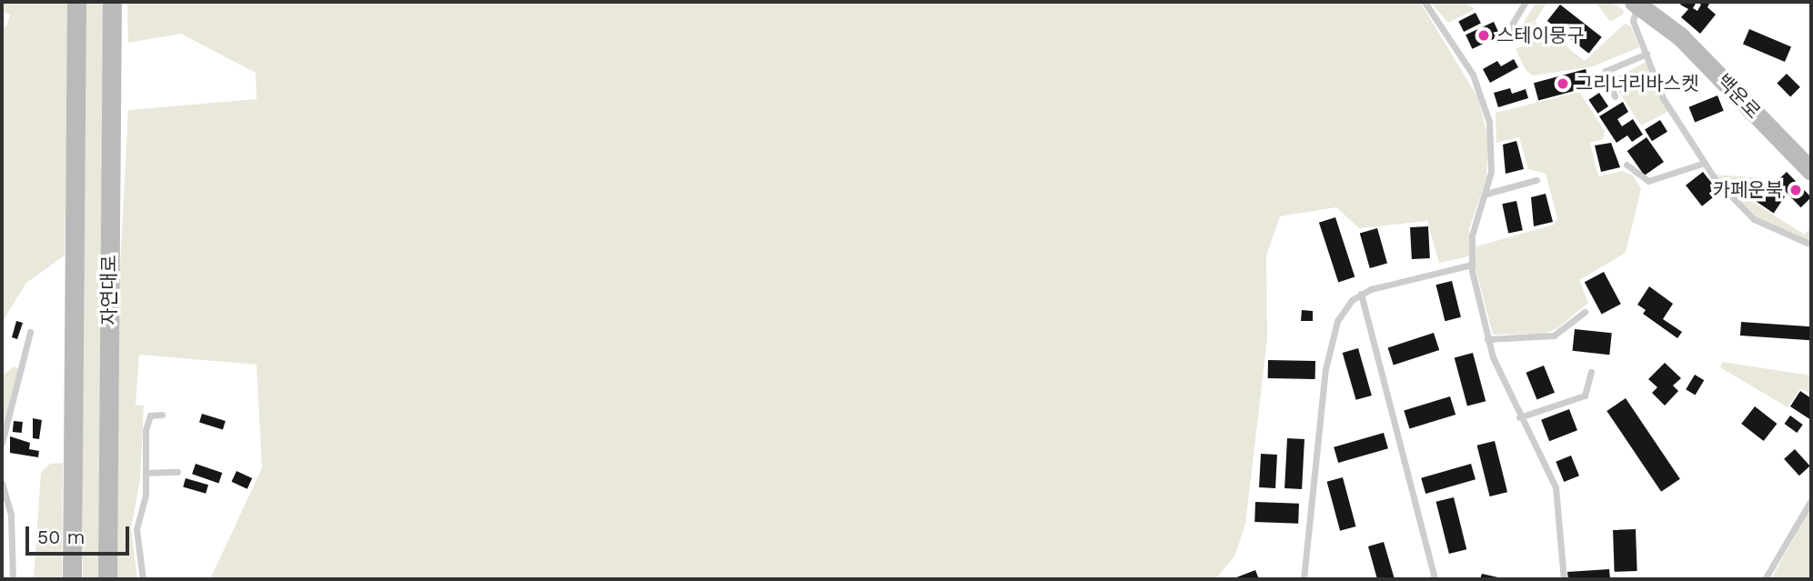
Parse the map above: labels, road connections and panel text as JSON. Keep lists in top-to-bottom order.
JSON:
{
  "streets": {
    "main road": ["백운로", "자연대로"]
  },
  "places": ["스테이뭉구", "그리너리바스켓", "카페운북"],
  "scale_bar": "50 m"
}
